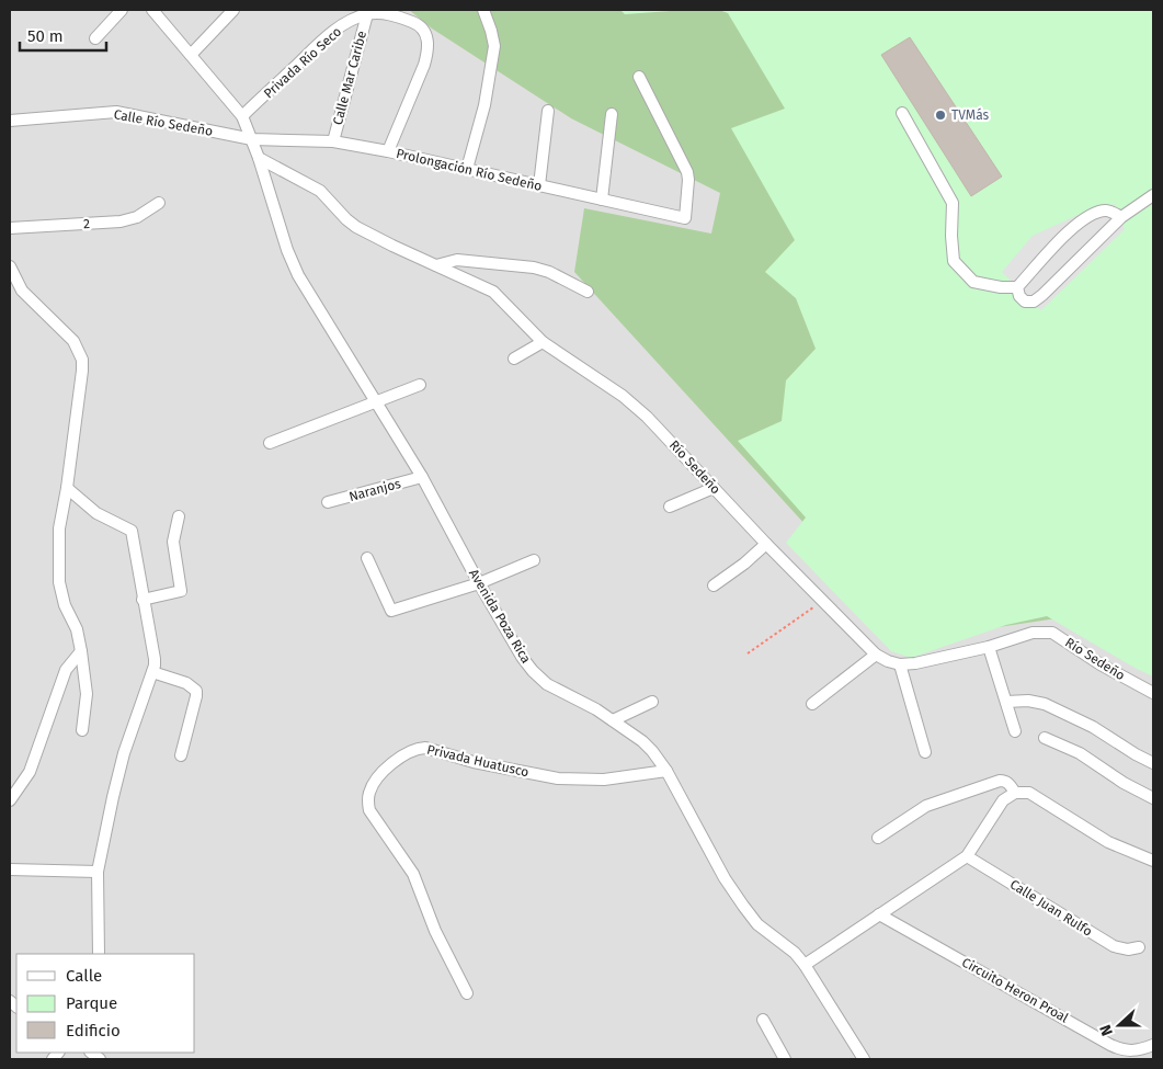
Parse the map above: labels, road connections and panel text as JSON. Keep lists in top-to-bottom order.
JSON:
{
  "streets": {
    "street": [
      "Privada Río Seco",
      "Calle Mar Caribe",
      "Calle Río Sedeño",
      "Prolongación Río Sedeño",
      "2",
      "Río Sedeño",
      "Naranjos",
      "Avenida Poza Rica",
      "Privada Huatusco",
      "Calle Juan Rulfo",
      "Circuito Heron Proal"
    ]
  },
  "crossings": [
    ["Privada Río Seco", "Calle Mar Caribe"],
    ["Calle Mar Caribe", "Prolongación Río Sedeño"],
    ["Calle Río Sedeño", "Prolongación Río Sedeño"],
    ["Río Sedeño", "Avenida Poza Rica"],
    ["Naranjos", "Avenida Poza Rica"],
    ["Avenida Poza Rica", "Privada Huatusco"]
  ],
  "places": ["TVMás"],
  "legend": ["Calle", "Parque", "Edificio"],
  "scale_bar": "50 m",
  "north": "left"
}
